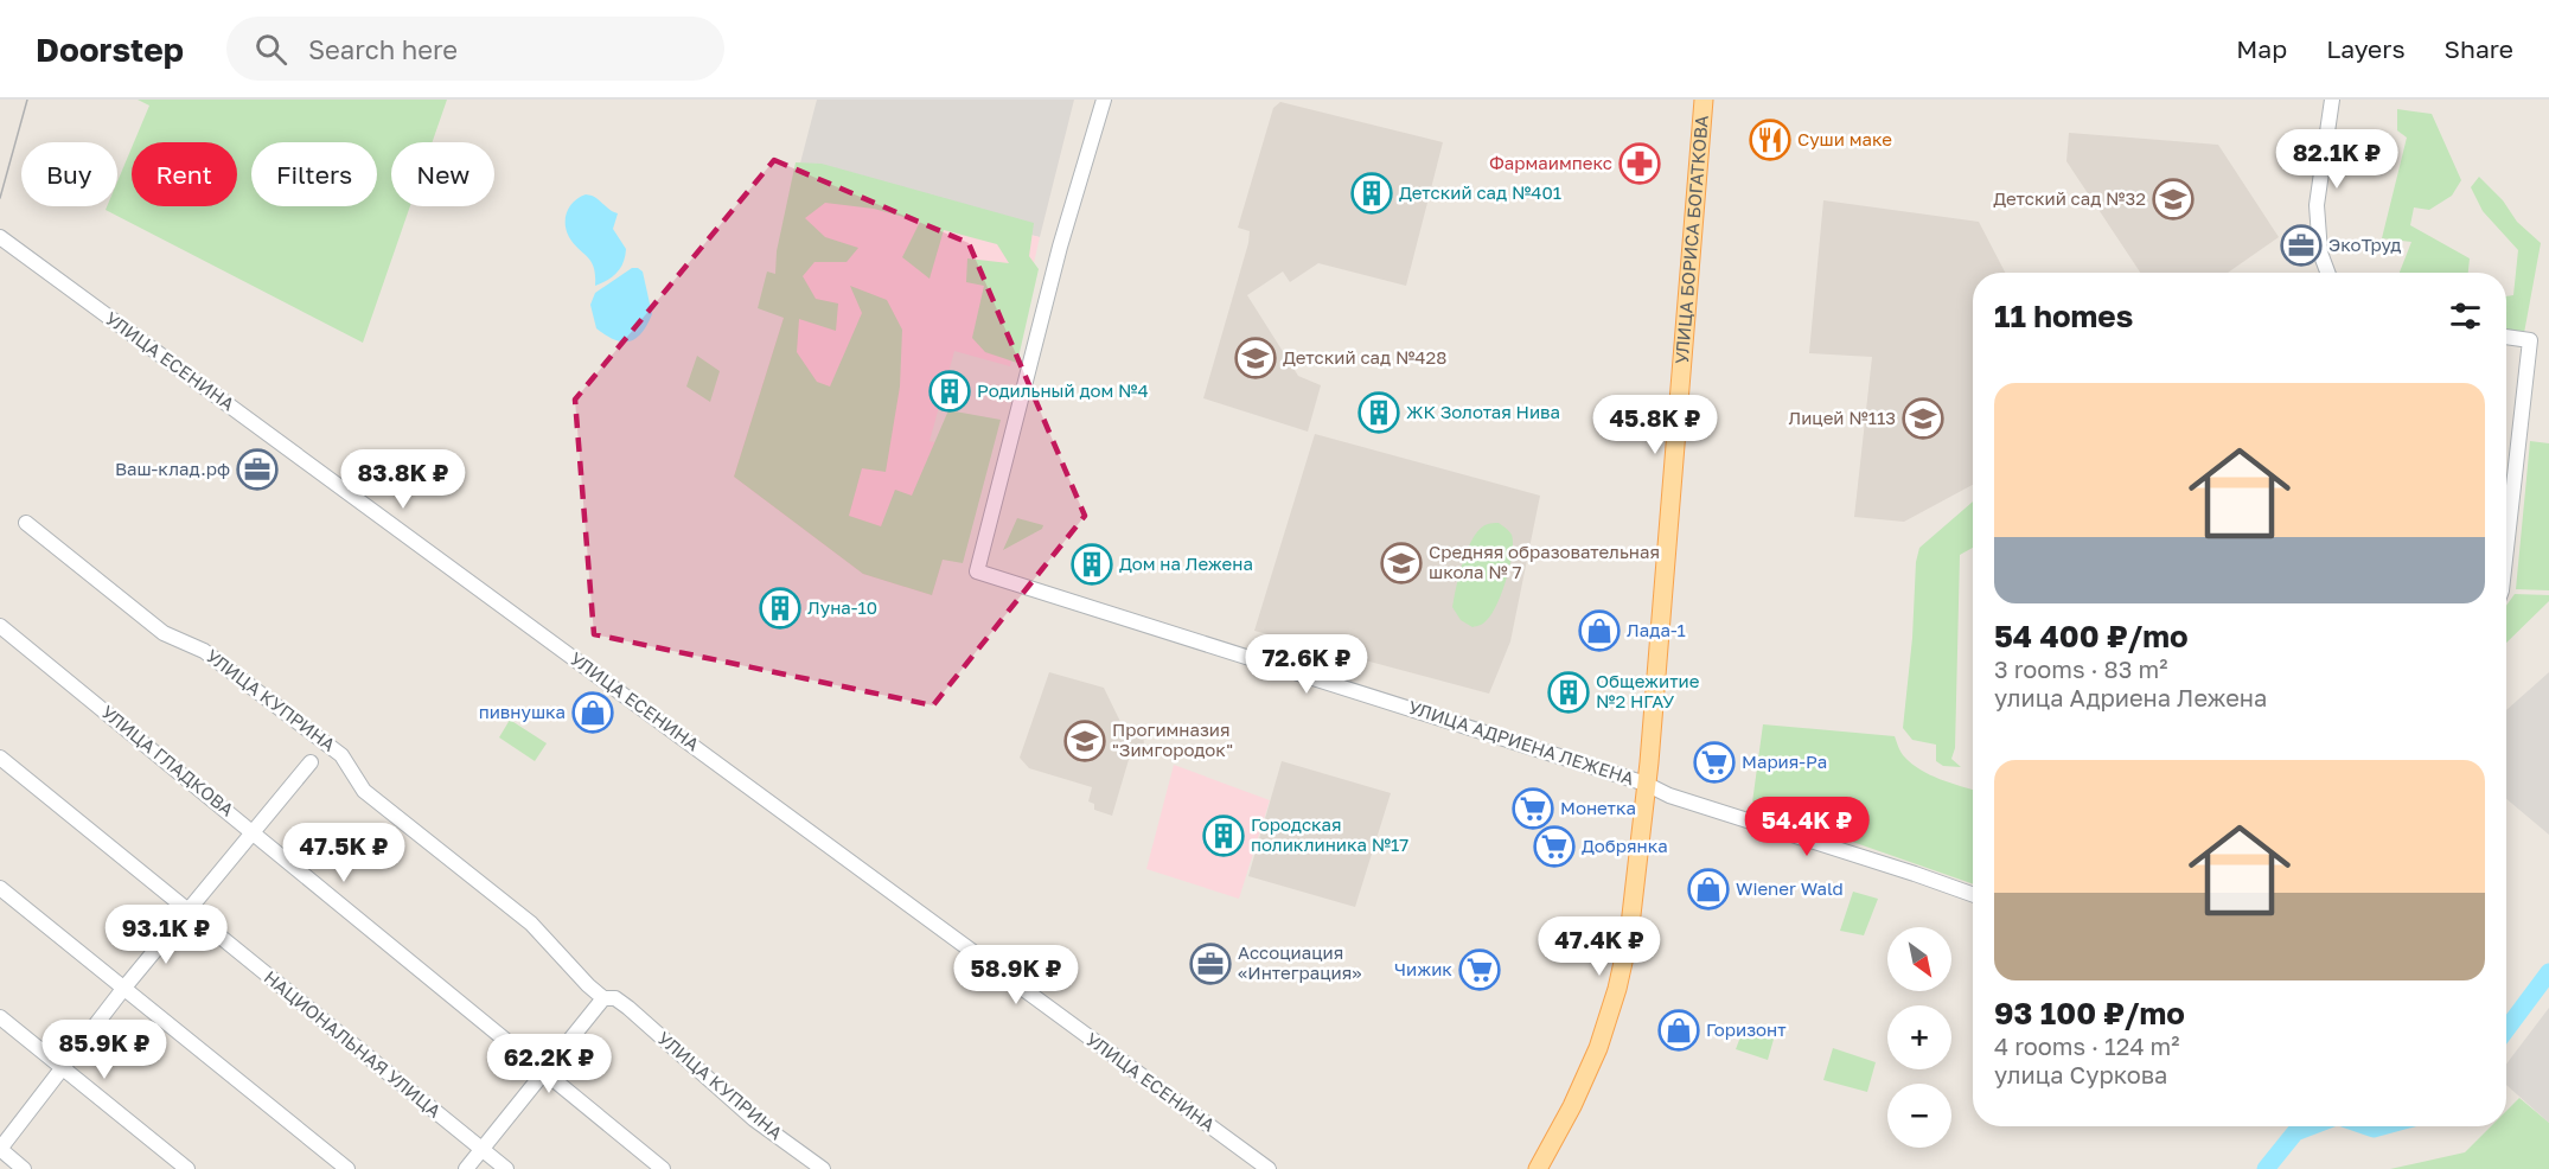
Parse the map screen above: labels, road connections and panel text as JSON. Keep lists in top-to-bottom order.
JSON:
{
  "streets": {
    "main road": ["УЛИЦА БОРИСА БОГАТКОВА"],
    "street": [
      "УЛИЦА ЕСЕНИНА",
      "УЛИЦА КУПРИНА",
      "УЛИЦА АДРИЕНА ЛЕЖЕНА",
      "УЛИЦА ГЛАДКОВА",
      "НАЦИОНАЛЬНАЯ УЛИЦА"
    ]
  },
  "crossings": [
    ["УЛИЦА БОРИСА БОГАТКОВА", "УЛИЦА АДРИЕНА ЛЕЖЕНА"]
  ],
  "places": {
    "restaurant": ["Суши маке"],
    "pharmacy": ["Фармаимпекс"],
    "building": [
      "Детский сад №401",
      "Родильный дом №4",
      "ЖК Золотая Нива",
      "Дом на Лежена",
      "Луна-10",
      "Общежитие №2 НГАУ",
      "Городская поликлиника №17"
    ],
    "school or university": [
      "Детский сад №32",
      "Детский сад №428",
      "Лицей №113",
      "Средняя образовательная школа № 7",
      "Прогимназия \"Зимгородок\""
    ],
    "office": ["ЭкоТруд", "Ваш-клад.рф", "Ассоциация «Интеграция»"],
    "shop": [
      "Лада-1",
      "пивнушка",
      "Wiener Wald",
      "Горизонт"
    ],
    "supermarket": [
      "Мария-Ра",
      "Монетка",
      "Добрянка",
      "Чижик"
    ]
  },
  "north": "bottom right",
  "page": {
    "header": "Doorstep",
    "search": "Search here",
    "nav": ["Map", "Layers", "Share"],
    "price": [
      "82.1K ₽",
      "45.8K ₽",
      "83.8K ₽",
      "72.6K ₽",
      "54.4K ₽",
      "47.5K ₽",
      "93.1K ₽",
      "47.4K ₽",
      "58.9K ₽",
      "85.9K ₽",
      "62.2K ₽"
    ],
    "chip": [
      "Buy",
      "Rent",
      "Filters",
      "New"
    ],
    "heading": "11 homes",
    "list": [
      {
        "name": "54 400 ₽/mo",
        "note": "3 rooms · 83 m² · улица Адриена Лежена"
      },
      {
        "name": "93 100 ₽/mo",
        "note": "4 rooms · 124 m² · улица Суркова"
      }
    ],
    "map_buttons": ["+", "−"]
  }
}
